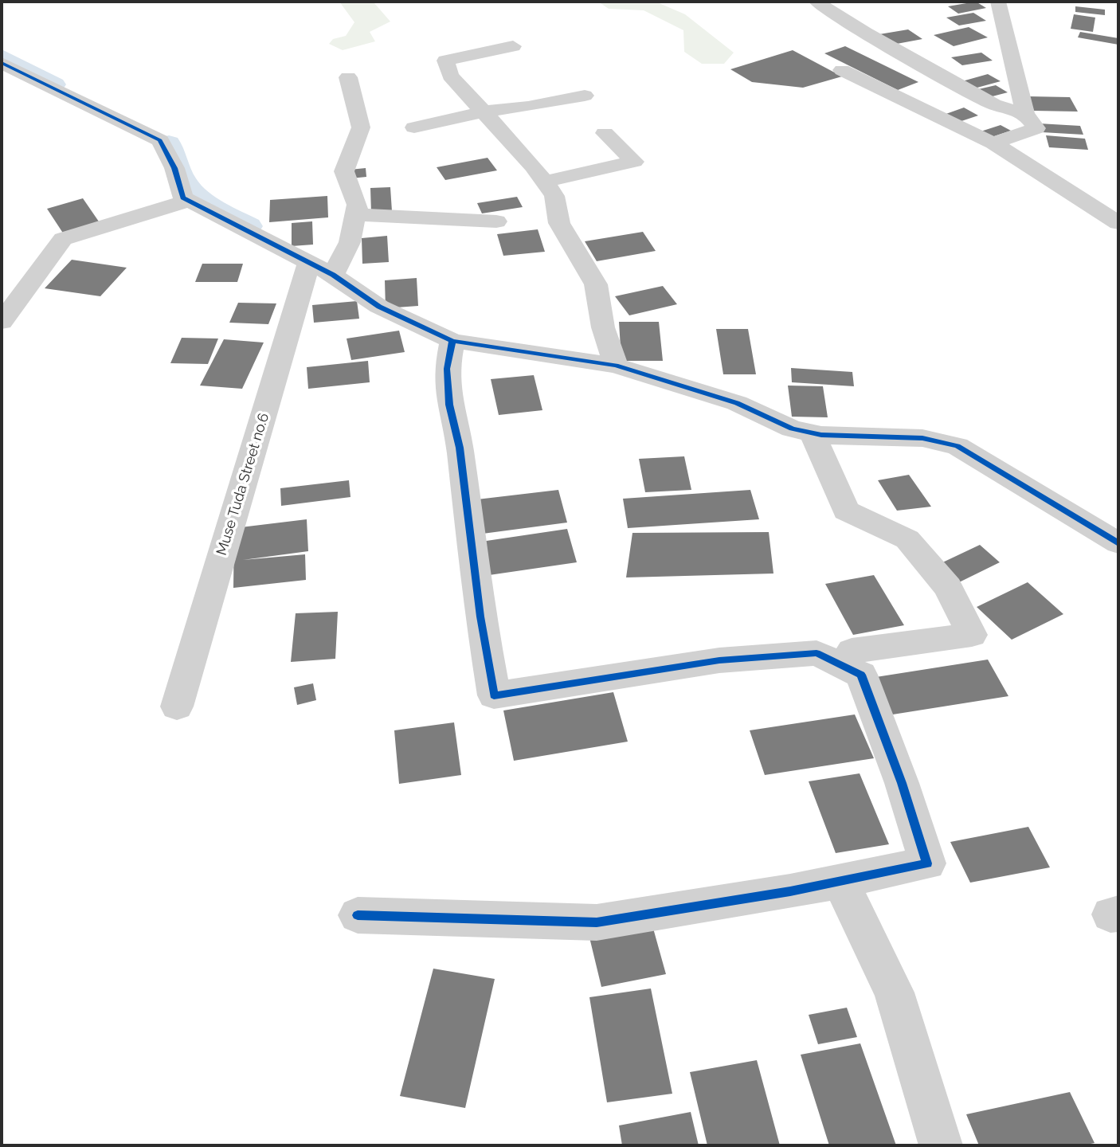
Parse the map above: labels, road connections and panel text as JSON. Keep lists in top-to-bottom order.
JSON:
{
  "streets": {
    "street": ["Muse Tuda Street no.6"]
  }
}
